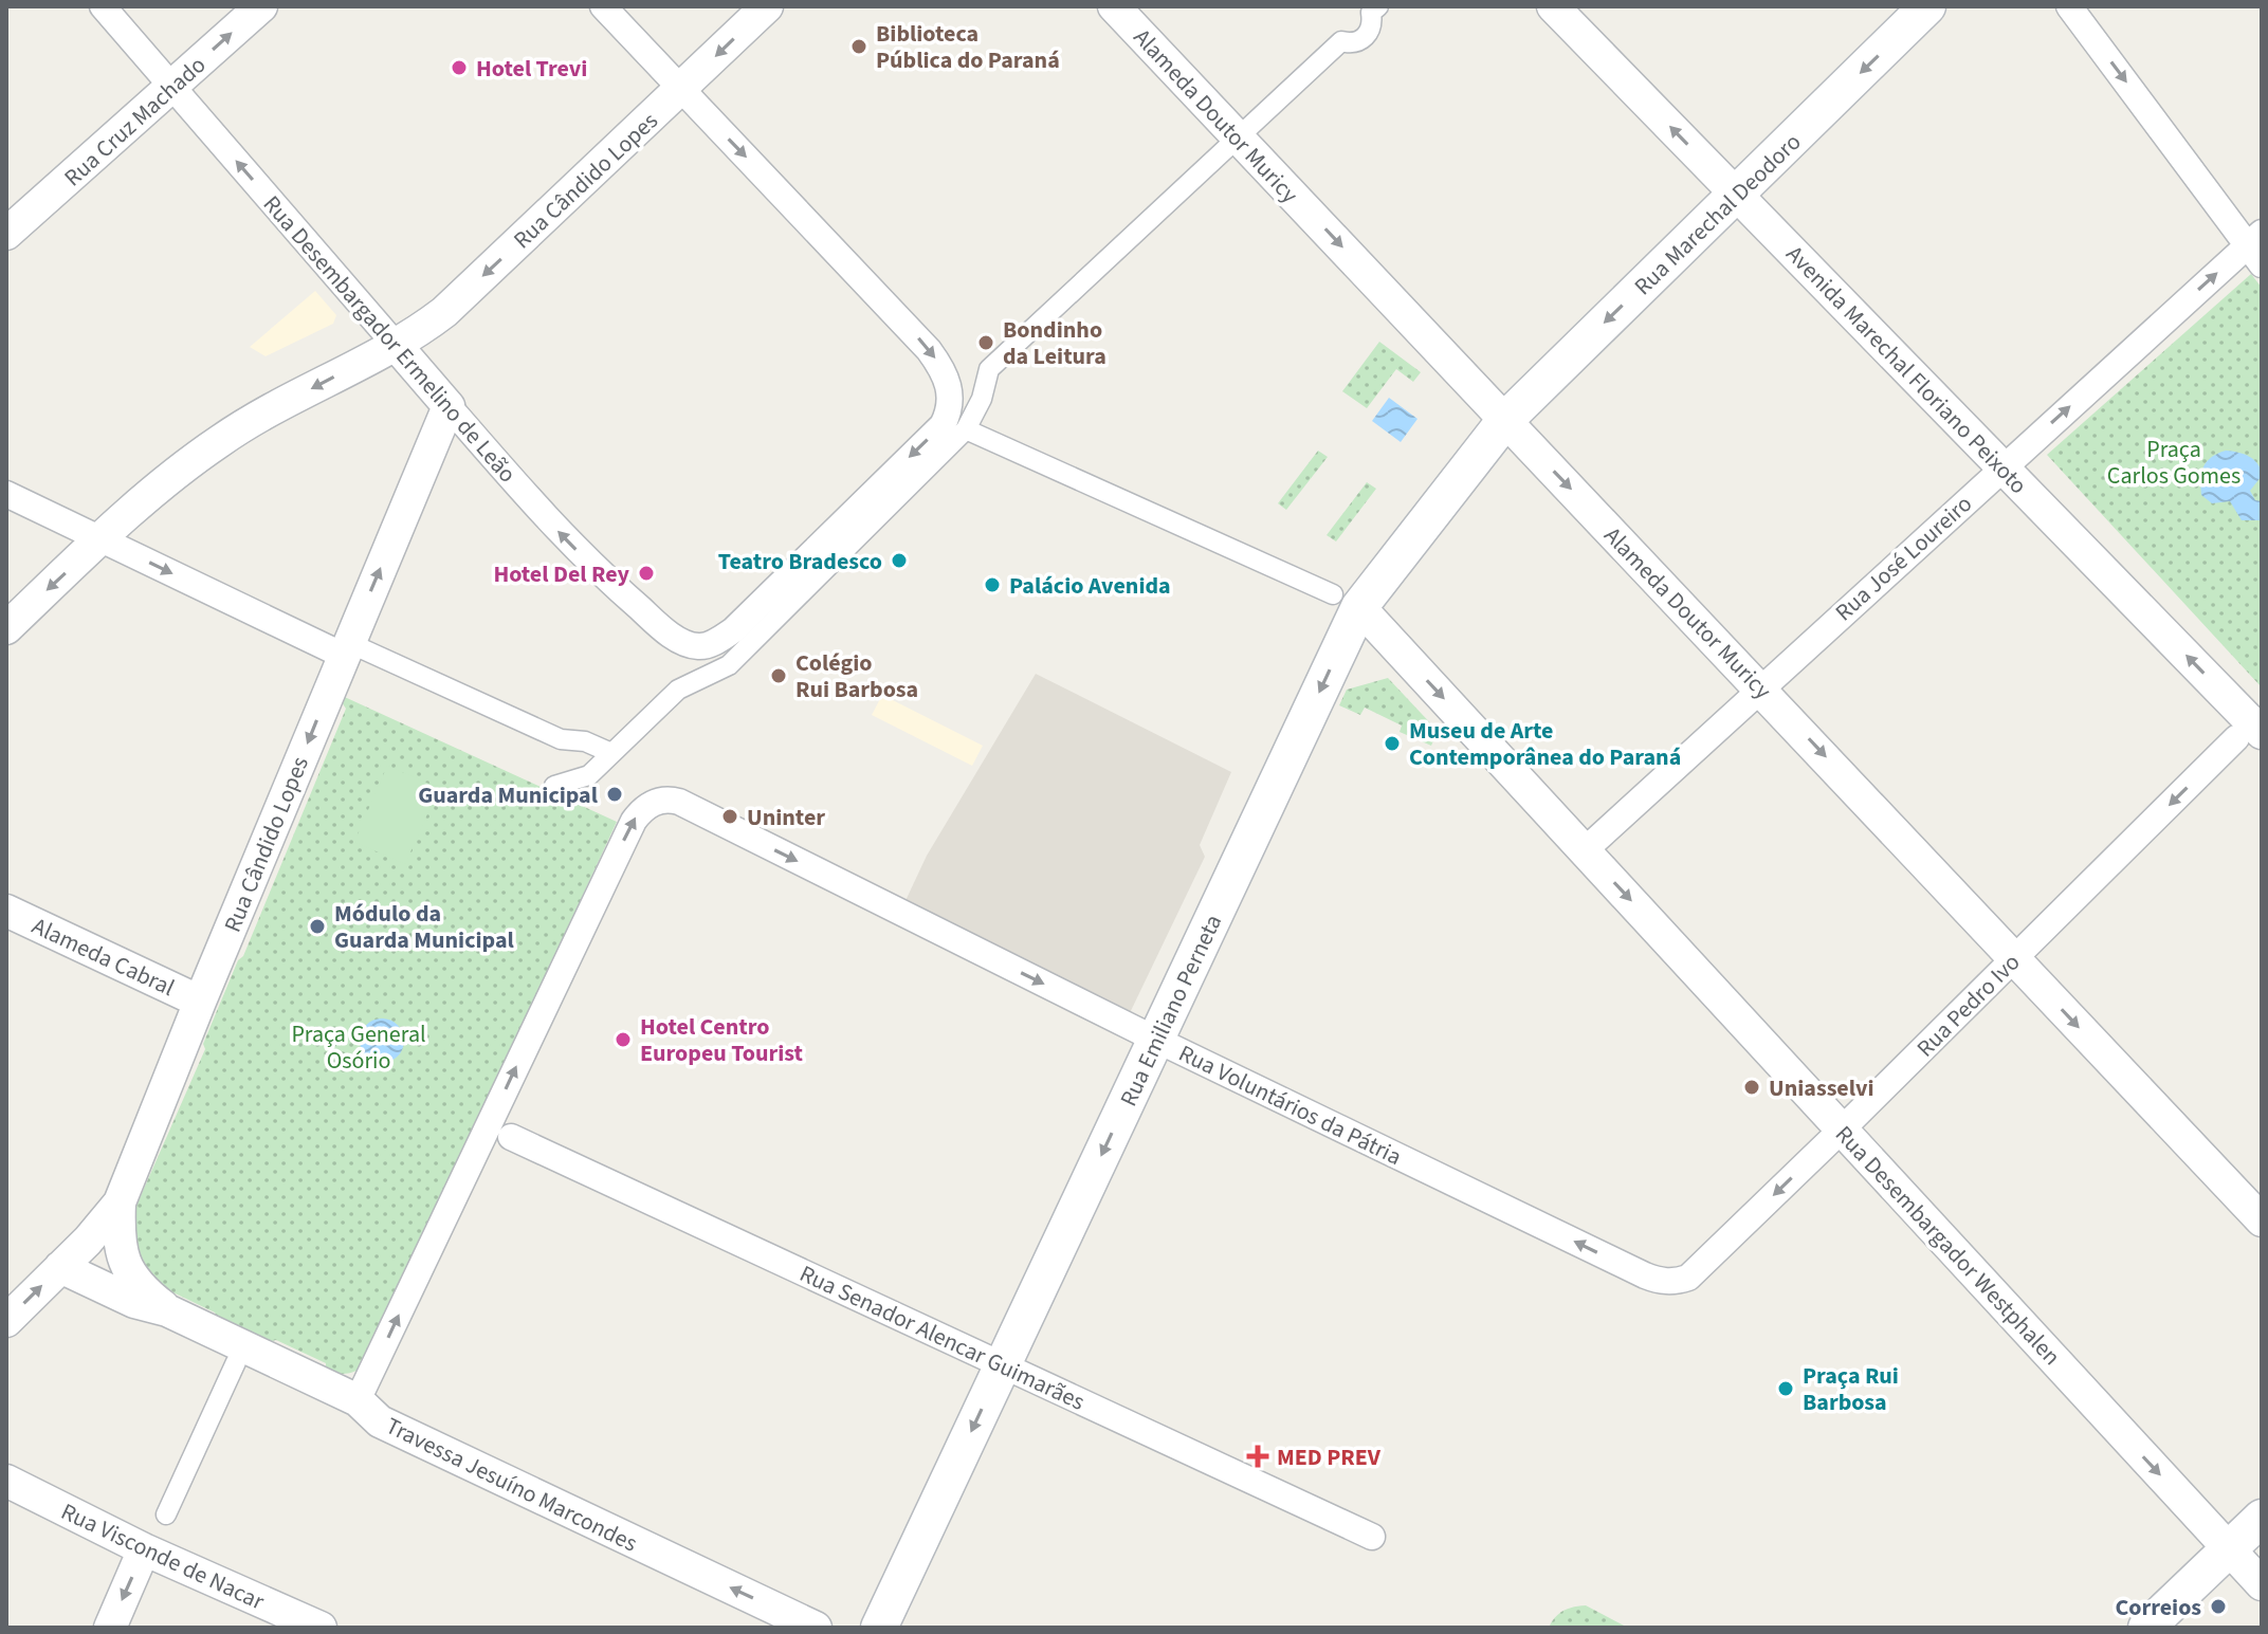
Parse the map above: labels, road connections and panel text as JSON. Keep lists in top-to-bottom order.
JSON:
{
  "streets": {
    "main road": ["Rua Marechal Deodoro", "Rua Emiliano Perneta"],
    "street": [
      "Alameda Doutor Muricy",
      "Rua Cruz Machado",
      "Rua Cândido Lopes",
      "Rua Desembargador Ermelino de Leão",
      "Avenida Marechal Floriano Peixoto",
      "Rua José Loureiro",
      "Alameda Cabral",
      "Rua Pedro Ivo",
      "Rua Voluntários da Pátria",
      "Rua Desembargador Westphalen",
      "Rua Senador Alencar Guimarães",
      "Travessa Jesuíno Marcondes",
      "Rua Visconde de Nacar"
    ]
  },
  "crossings": [
    ["Alameda Doutor Muricy", "Rua Marechal Deodoro"],
    ["Alameda Doutor Muricy", "Rua José Loureiro"],
    ["Alameda Doutor Muricy", "Rua Pedro Ivo"],
    ["Alameda Doutor Muricy", "Rua Emiliano Perneta"],
    ["Rua Cruz Machado", "Rua Desembargador Ermelino de Leão"],
    ["Rua Cândido Lopes", "Rua Desembargador Ermelino de Leão"],
    ["Rua Cândido Lopes", "Alameda Cabral"],
    ["Rua Cândido Lopes", "Travessa Jesuíno Marcondes"],
    ["Rua Marechal Deodoro", "Avenida Marechal Floriano Peixoto"],
    ["Rua Marechal Deodoro", "Rua Emiliano Perneta"],
    ["Avenida Marechal Floriano Peixoto", "Rua José Loureiro"],
    ["Avenida Marechal Floriano Peixoto", "Rua Pedro Ivo"],
    ["Rua José Loureiro", "Rua Desembargador Westphalen"],
    ["Rua Pedro Ivo", "Rua Voluntários da Pátria"],
    ["Rua Pedro Ivo", "Rua Desembargador Westphalen"],
    ["Rua Emiliano Perneta", "Rua Voluntários da Pátria"],
    ["Rua Emiliano Perneta", "Rua Desembargador Westphalen"],
    ["Rua Emiliano Perneta", "Rua Senador Alencar Guimarães"],
    ["Rua Voluntários da Pátria", "Travessa Jesuíno Marcondes"]
  ],
  "one_way": [
    "Alameda Doutor Muricy",
    "Rua Cruz Machado",
    "Rua Marechal Deodoro",
    "Avenida Marechal Floriano Peixoto",
    "Rua José Loureiro",
    "Rua Pedro Ivo",
    "Rua Emiliano Perneta",
    "Rua Desembargador Westphalen",
    "Travessa Jesuíno Marcondes"
  ],
  "parks": ["Praça Carlos Gomes", "Praça General Osório"],
  "places": {
    "other": [
      "Biblioteca Pública do Paraná",
      "Hotel Trevi",
      "Bondinho da Leitura",
      "Teatro Bradesco",
      "Hotel Del Rey",
      "Palácio Avenida",
      "Colégio Rui Barbosa",
      "Museu de Arte Contemporânea do Paraná",
      "Guarda Municipal",
      "Uninter",
      "Módulo da Guarda Municipal",
      "Hotel Centro Europeu Tourist",
      "Uniasselvi",
      "Praça Rui Barbosa",
      "Correios"
    ],
    "health": ["MED PREV"]
  }
}
